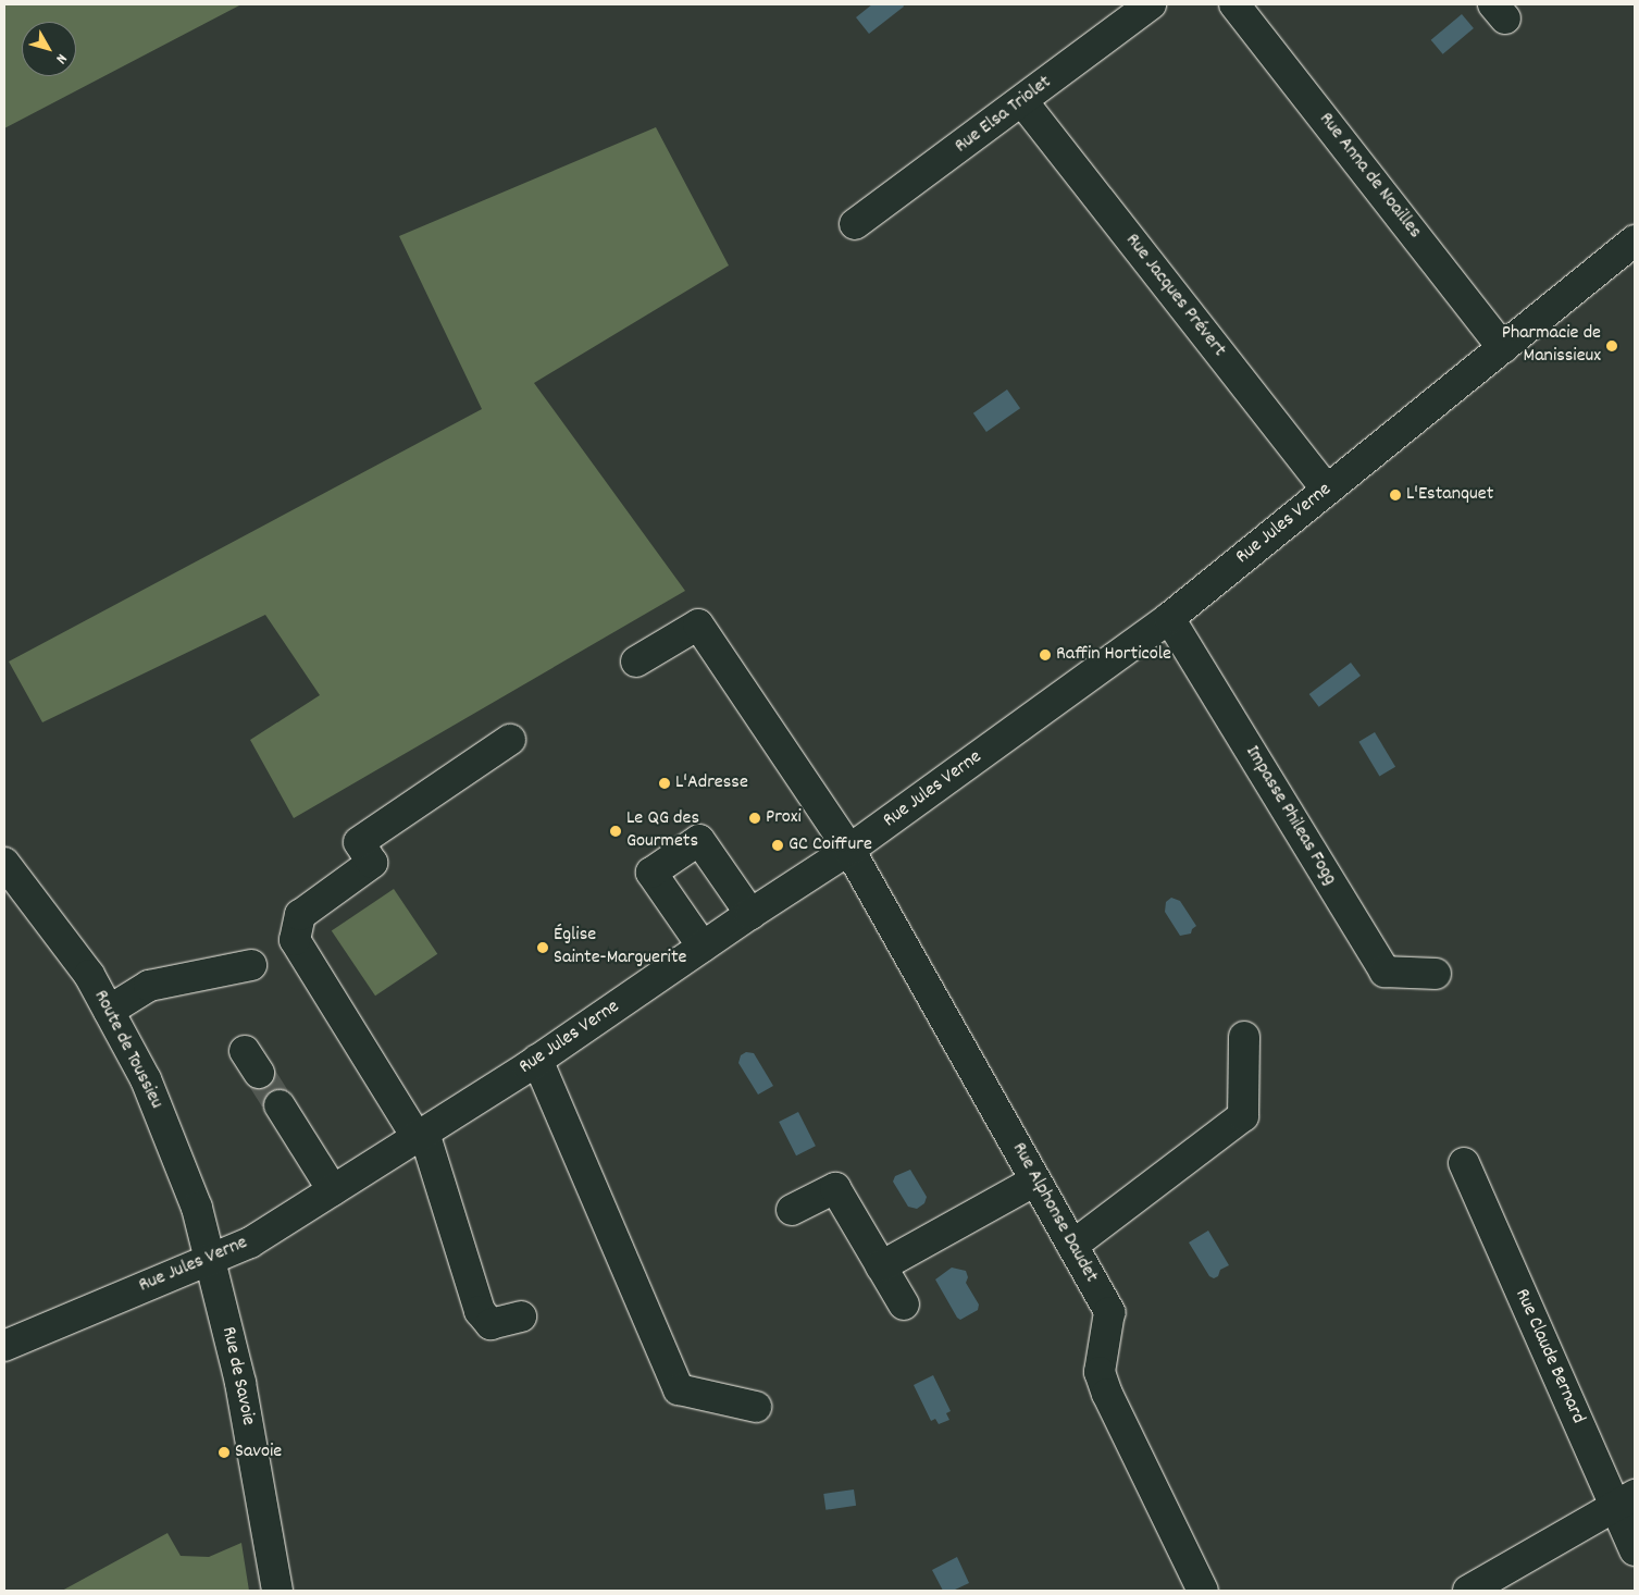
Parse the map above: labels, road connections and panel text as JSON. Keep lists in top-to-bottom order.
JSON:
{
  "streets": {
    "street": [
      "Rue Elsa Triolet",
      "Rue Anna de Noailles",
      "Rue Jacques Prévert",
      "Rue Jules Verne",
      "Impasse Phileas Fogg",
      "Route de Toussieu",
      "Rue Alphonse Daudet",
      "Rue Claude Bernard",
      "Rue de Savoie"
    ]
  },
  "crossings": [
    ["Rue Elsa Triolet", "Rue Jacques Prévert"],
    ["Rue Anna de Noailles", "Rue Jules Verne"],
    ["Rue Jacques Prévert", "Rue Jules Verne"],
    ["Rue Jules Verne", "Impasse Phileas Fogg"],
    ["Rue Jules Verne", "Route de Toussieu"],
    ["Rue Jules Verne", "Rue Alphonse Daudet"],
    ["Rue Jules Verne", "Rue de Savoie"],
    ["Route de Toussieu", "Rue de Savoie"]
  ],
  "places": [
    "Pharmacie de Manissieux",
    "L'Estanquet",
    "Raffin Horticole",
    "L'Adresse",
    "Proxi",
    "Le QG des Gourmets",
    "GC Coiffure",
    "Église Sainte-Marguerite",
    "Savoie"
  ],
  "north": "bottom right"
}
